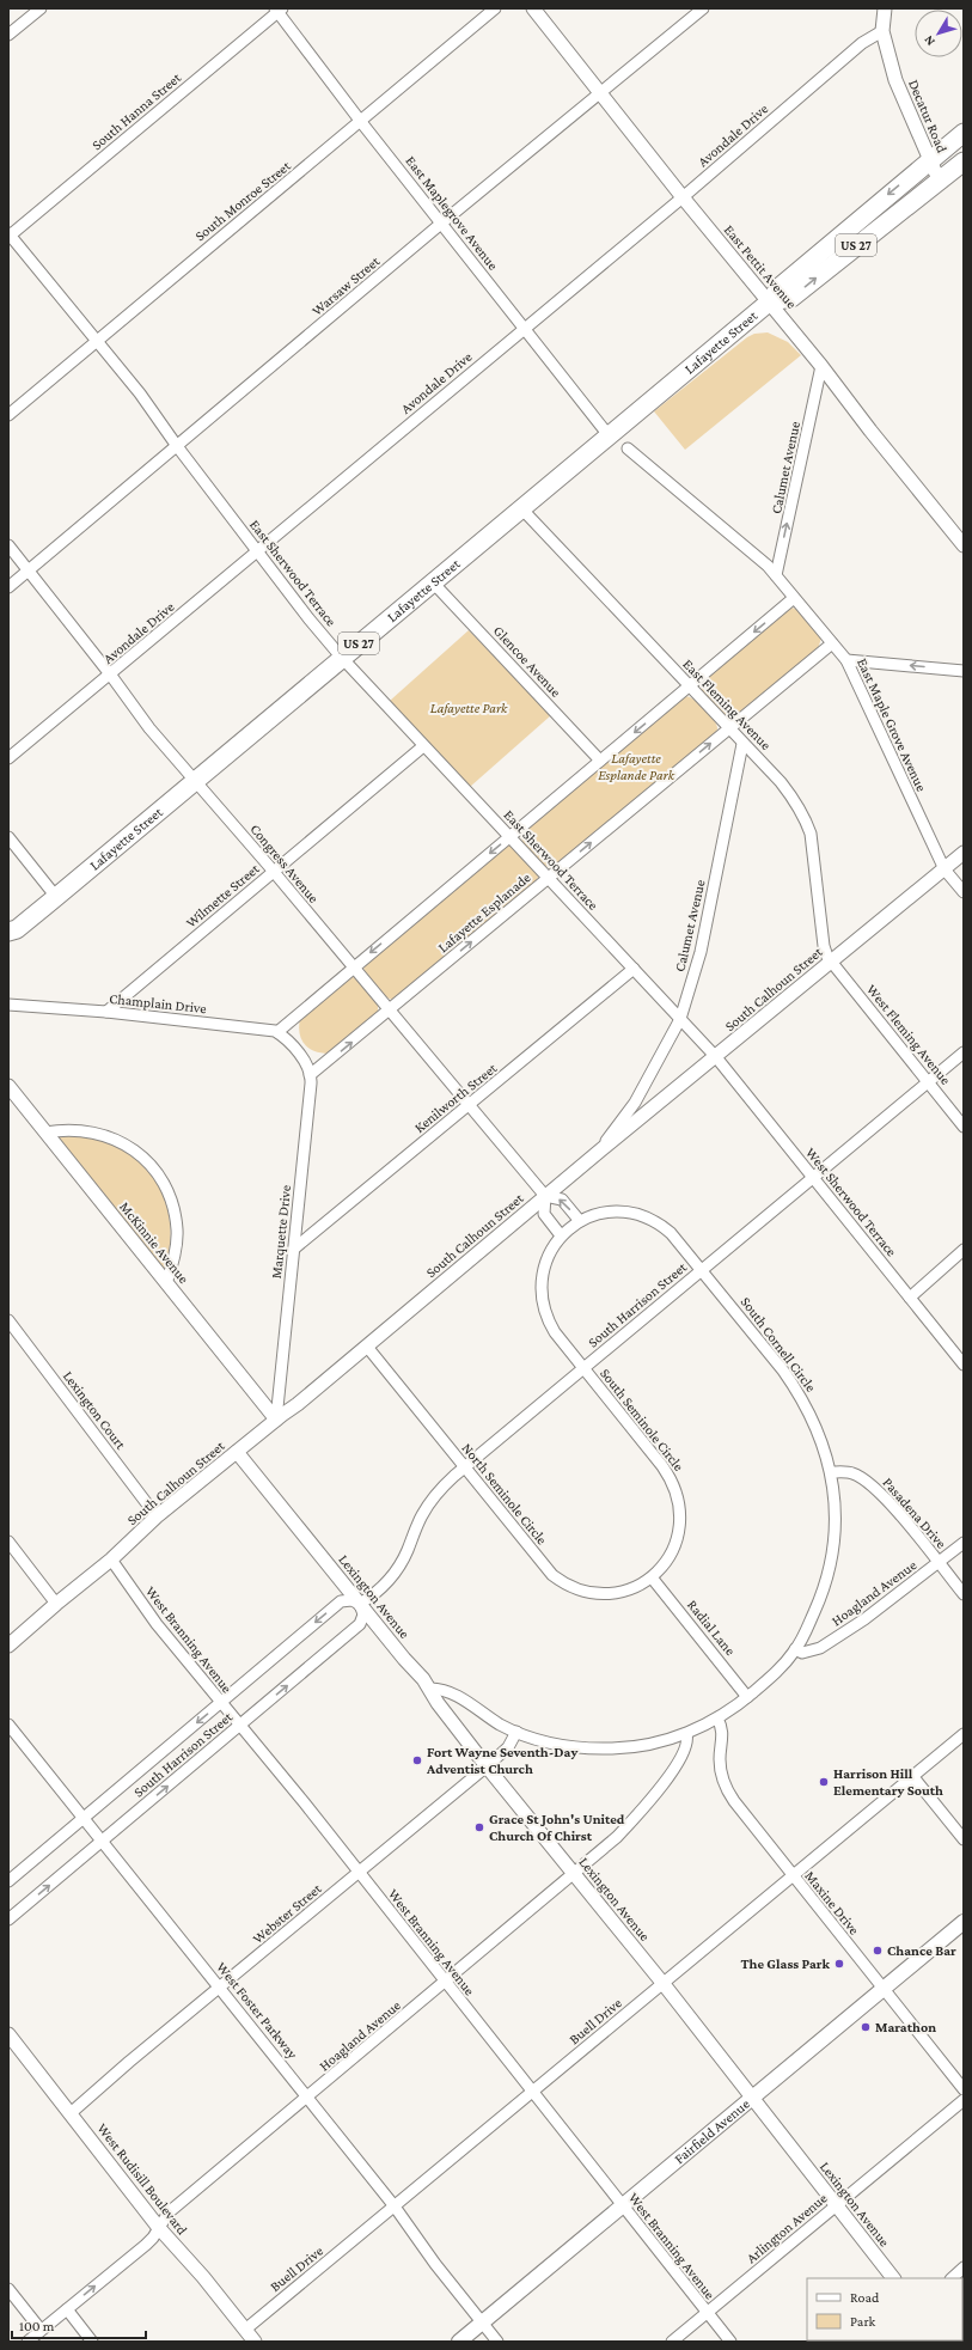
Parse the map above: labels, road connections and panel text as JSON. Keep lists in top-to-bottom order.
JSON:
{
  "streets": {
    "highway": ["US 27", "Lafayette Street"],
    "main road": ["Fairfield Avenue"],
    "street": [
      "South Hanna Street",
      "Decatur Road",
      "Avondale Drive",
      "South Monroe Street",
      "East Maplegrove Avenue",
      "East Pettit Avenue",
      "Warsaw Street",
      "Calumet Avenue",
      "East Sherwood Terrace",
      "Glencoe Avenue",
      "East Fleming Avenue",
      "East Maple Grove Avenue",
      "Congress Avenue",
      "Wilmette Street",
      "Lafayette Esplanade",
      "South Calhoun Street",
      "Champlain Drive",
      "West Fleming Avenue",
      "Kenilworth Street",
      "West Sherwood Terrace",
      "Marquette Drive",
      "McKinnie Avenue",
      "South Harrison Street",
      "South Cornell Circle",
      "Lexington Court",
      "South Seminole Circle",
      "North Seminole Circle",
      "Pasadena Drive",
      "Hoagland Avenue",
      "Lexington Avenue",
      "Radial Lane",
      "West Branning Avenue",
      "Maxine Drive",
      "Webster Street",
      "West Foster Parkway",
      "Buell Drive",
      "West Rudisill Boulevard",
      "Arlington Avenue"
    ]
  },
  "crossings": [
    ["South Hanna Street", "East Maplegrove Avenue"],
    ["South Hanna Street", "East Sherwood Terrace"],
    ["Decatur Road", "Avondale Drive"],
    ["Decatur Road", "Lafayette Street"],
    ["Avondale Drive", "East Maplegrove Avenue"],
    ["Avondale Drive", "East Pettit Avenue"],
    ["Avondale Drive", "East Sherwood Terrace"],
    ["Avondale Drive", "Congress Avenue"],
    ["South Monroe Street", "East Maplegrove Avenue"],
    ["South Monroe Street", "East Sherwood Terrace"],
    ["East Maplegrove Avenue", "Warsaw Street"],
    ["East Maplegrove Avenue", "Lafayette Street"],
    ["East Pettit Avenue", "Warsaw Street"],
    ["East Pettit Avenue", "Lafayette Street"],
    ["East Pettit Avenue", "Calumet Avenue"],
    ["Warsaw Street", "East Sherwood Terrace"],
    ["Warsaw Street", "Congress Avenue"],
    ["Lafayette Street", "East Sherwood Terrace"],
    ["Lafayette Street", "Glencoe Avenue"],
    ["Lafayette Street", "East Fleming Avenue"],
    ["Lafayette Street", "Congress Avenue"],
    ["Calumet Avenue", "East Sherwood Terrace"],
    ["Calumet Avenue", "East Fleming Avenue"],
    ["Calumet Avenue", "East Maple Grove Avenue"],
    ["Calumet Avenue", "South Calhoun Street"],
    ["East Sherwood Terrace", "Wilmette Street"],
    ["East Sherwood Terrace", "Lafayette Esplanade"],
    ["East Sherwood Terrace", "South Calhoun Street"],
    ["East Sherwood Terrace", "Kenilworth Street"],
    ["East Sherwood Terrace", "West Sherwood Terrace"],
    ["East Fleming Avenue", "Lafayette Esplanade"],
    ["East Fleming Avenue", "South Calhoun Street"],
    ["East Fleming Avenue", "West Fleming Avenue"],
    ["East Maple Grove Avenue", "Lafayette Esplanade"],
    ["East Maple Grove Avenue", "South Calhoun Street"],
    ["Congress Avenue", "Wilmette Street"],
    ["Congress Avenue", "Lafayette Esplanade"],
    ["Congress Avenue", "South Calhoun Street"],
    ["Congress Avenue", "Kenilworth Street"],
    ["Wilmette Street", "Champlain Drive"],
    ["Lafayette Esplanade", "Marquette Drive"],
    ["South Calhoun Street", "West Fleming Avenue"],
    ["South Calhoun Street", "West Sherwood Terrace"],
    ["South Calhoun Street", "Marquette Drive"],
    ["South Calhoun Street", "McKinnie Avenue"],
    ["South Calhoun Street", "Lexington Court"],
    ["South Calhoun Street", "North Seminole Circle"],
    ["South Calhoun Street", "Lexington Avenue"],
    ["South Calhoun Street", "West Branning Avenue"],
    ["West Fleming Avenue", "South Harrison Street"],
    ["Kenilworth Street", "Marquette Drive"],
    ["West Sherwood Terrace", "South Harrison Street"],
    ["Marquette Drive", "McKinnie Avenue"],
    ["South Harrison Street", "South Cornell Circle"],
    ["South Harrison Street", "South Seminole Circle"],
    ["South Harrison Street", "North Seminole Circle"],
    ["South Harrison Street", "Lexington Avenue"],
    ["South Harrison Street", "West Branning Avenue"],
    ["South Harrison Street", "West Foster Parkway"],
    ["South Cornell Circle", "South Seminole Circle"],
    ["South Cornell Circle", "Pasadena Drive"],
    ["South Cornell Circle", "Hoagland Avenue"],
    ["South Cornell Circle", "Lexington Avenue"],
    ["South Cornell Circle", "Radial Lane"],
    ["South Cornell Circle", "Maxine Drive"],
    ["South Cornell Circle", "Webster Street"],
    ["South Seminole Circle", "North Seminole Circle"],
    ["South Seminole Circle", "Radial Lane"],
    ["North Seminole Circle", "Radial Lane"],
    ["Pasadena Drive", "Hoagland Avenue"],
    ["Hoagland Avenue", "Lexington Avenue"],
    ["Hoagland Avenue", "West Branning Avenue"],
    ["Hoagland Avenue", "West Foster Parkway"],
    ["Hoagland Avenue", "West Rudisill Boulevard"],
    ["Lexington Avenue", "Webster Street"],
    ["Lexington Avenue", "Buell Drive"],
    ["Lexington Avenue", "Fairfield Avenue"],
    ["Lexington Avenue", "Arlington Avenue"],
    ["West Branning Avenue", "Webster Street"],
    ["West Branning Avenue", "Buell Drive"],
    ["West Branning Avenue", "Fairfield Avenue"],
    ["West Branning Avenue", "Arlington Avenue"],
    ["Maxine Drive", "Buell Drive"],
    ["Maxine Drive", "Fairfield Avenue"],
    ["Webster Street", "West Foster Parkway"],
    ["Webster Street", "West Rudisill Boulevard"],
    ["West Foster Parkway", "Buell Drive"],
    ["West Foster Parkway", "Fairfield Avenue"],
    ["Buell Drive", "West Rudisill Boulevard"]
  ],
  "parks": ["Lafayette Park", "Lafayette Esplande Park"],
  "places": [
    "Fort Wayne Seventh-Day Adventist Church",
    "Harrison Hill Elementary South",
    "Grace St John's United Church Of Chirst",
    "Chance Bar",
    "The Glass Park",
    "Marathon"
  ],
  "legend": ["Road", "Park"],
  "scale_bar": "100 m",
  "north": "bottom left"
}
